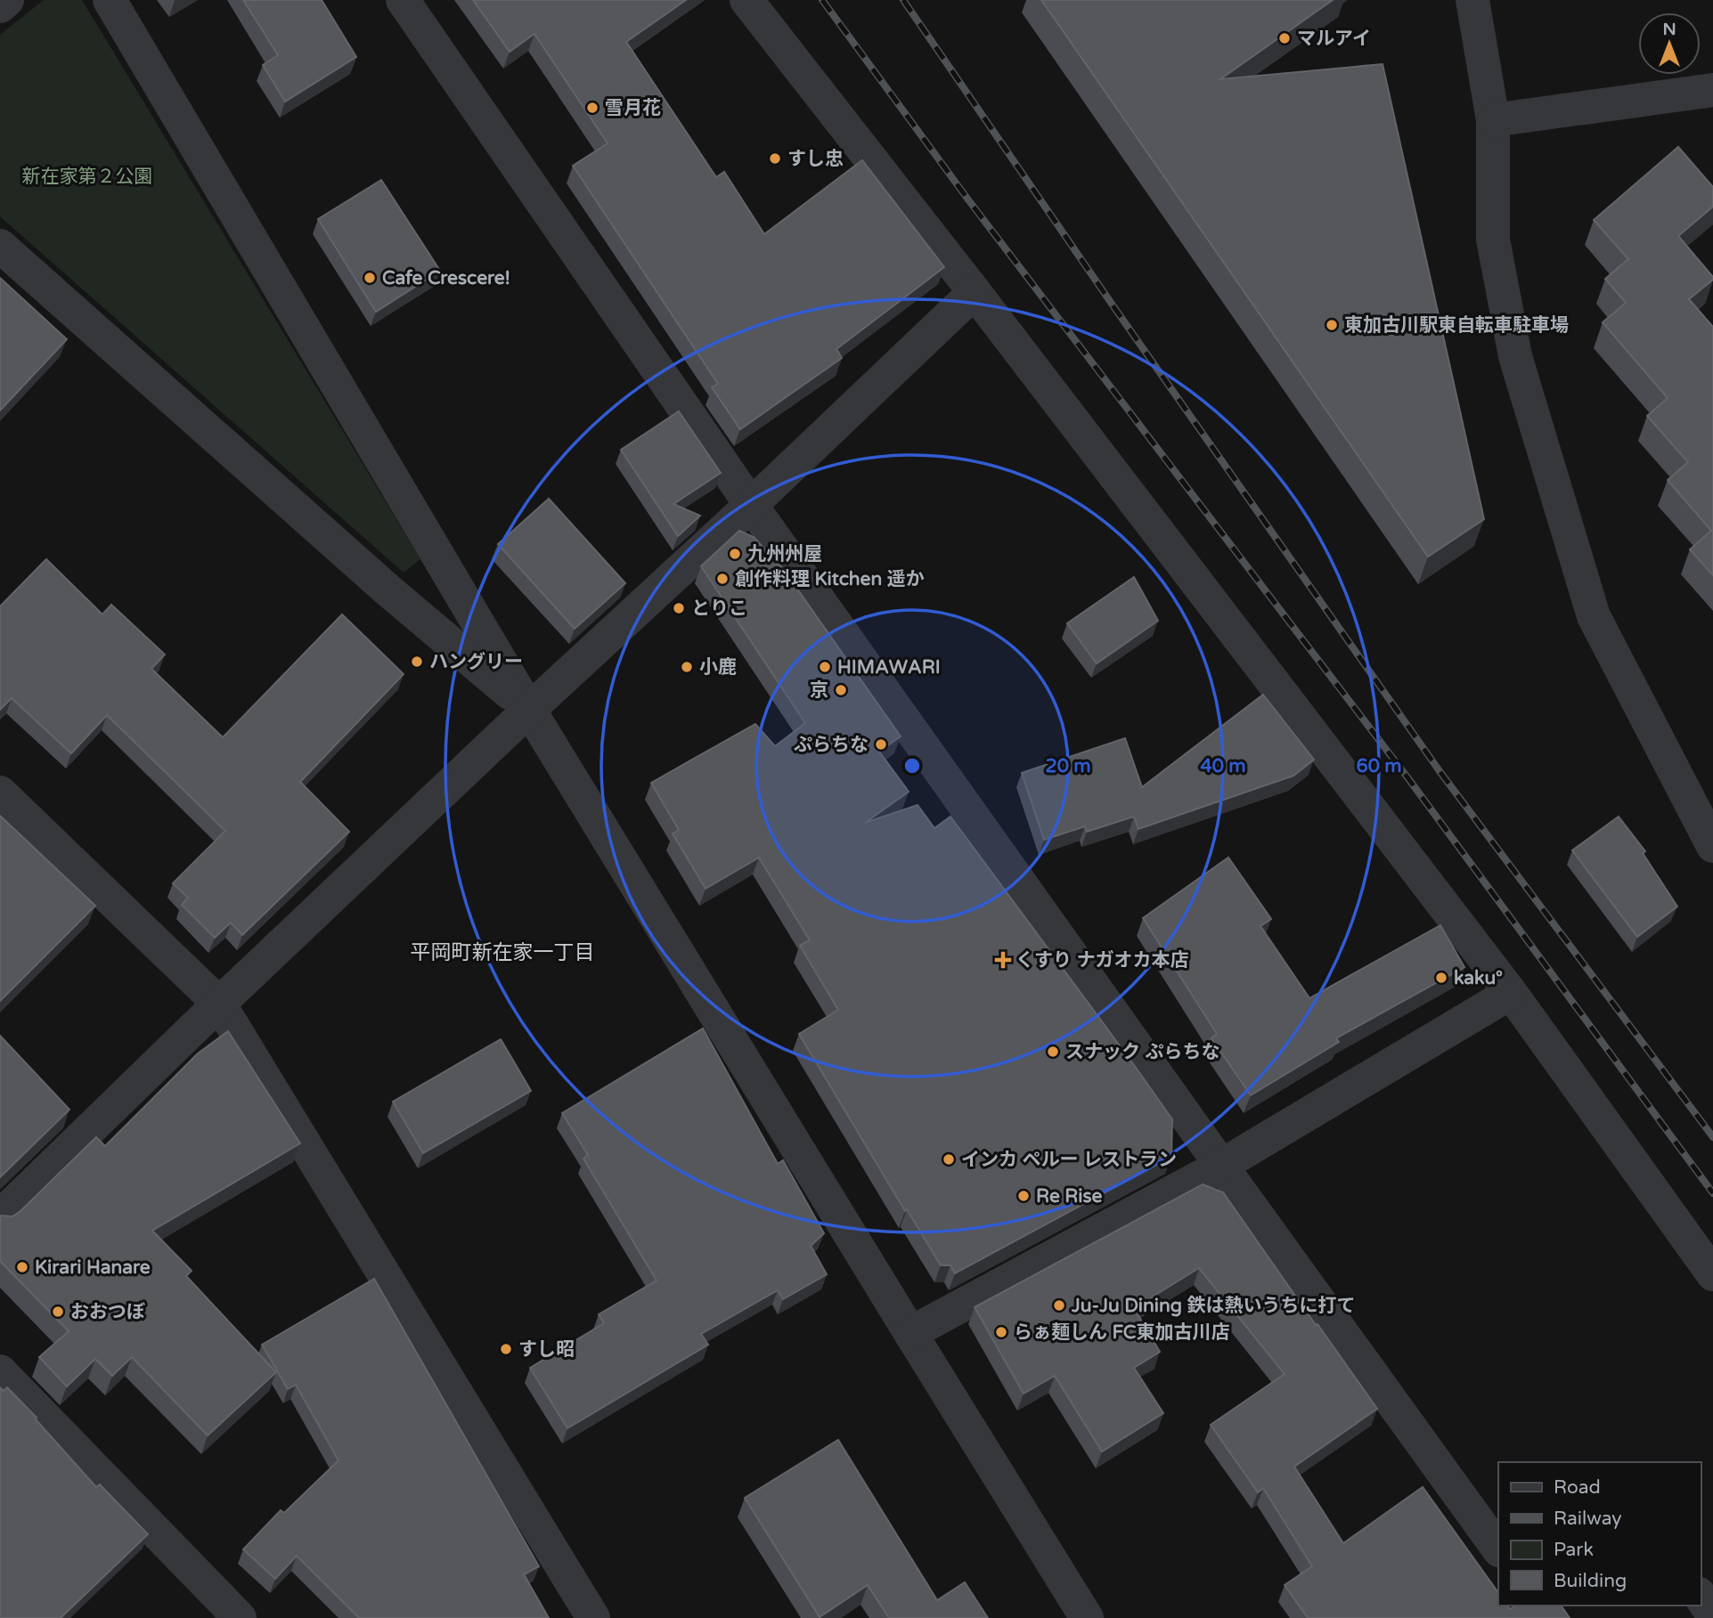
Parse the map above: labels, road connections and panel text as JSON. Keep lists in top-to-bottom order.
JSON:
{
  "districts": ["平岡町新在家一丁目"],
  "parks": ["新在家第２公園"],
  "places": {
    "other": [
      "マルアイ",
      "雪月花",
      "すし忠",
      "Cafe Crescere!",
      "東加古川駅東自転車駐車場",
      "九州州屋",
      "創作料理 Kitchen 遥か",
      "とりこ",
      "ハングリー",
      "小鹿",
      "HIMAWARI",
      "京",
      "ぷらちな",
      "kaku°",
      "スナック ぷらちな",
      "インカ ペルー レストラン",
      "Re Rise",
      "Kirari Hanare",
      "Ju-Ju Dining 鉄は熱いうちに打て",
      "おおつぼ",
      "らぁ麺しん FC東加古川店",
      "すし昭"
    ],
    "health": ["くすり ナガオカ本店"]
  },
  "legend": [
    "Road",
    "Railway",
    "Park",
    "Building"
  ],
  "north": "top",
  "rings": ["20 m", "40 m", "60 m"]
}
